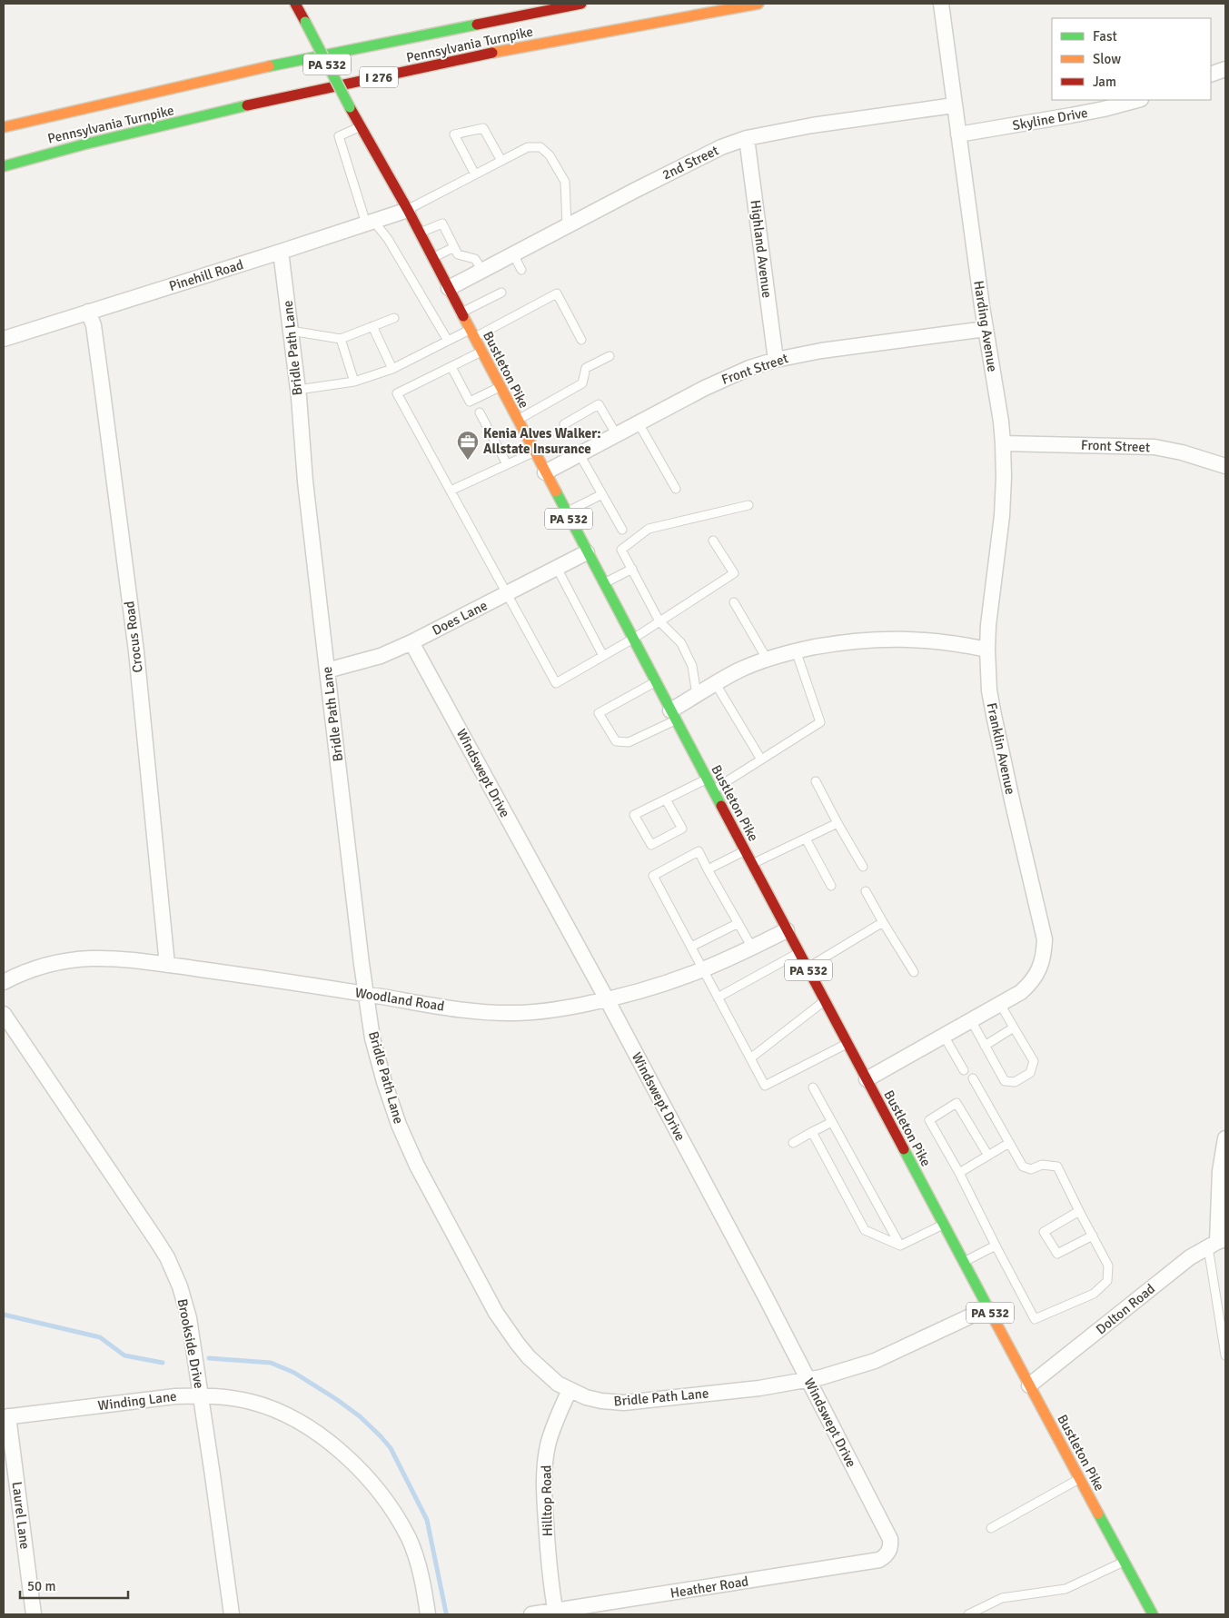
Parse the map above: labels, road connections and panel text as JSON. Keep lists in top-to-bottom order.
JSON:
{
  "streets": {
    "main road": [
      "Pennsylvania Turnpike",
      "PA 532",
      "I 276",
      "Bustleton Pike"
    ],
    "street": [
      "Skyline Drive",
      "2nd Street",
      "Highland Avenue",
      "Pinehill Road",
      "Harding Avenue",
      "Bridle Path Lane",
      "Front Street",
      "Does Lane",
      "Crocus Road",
      "Franklin Avenue",
      "Windswept Drive",
      "Woodland Road",
      "Dolton Road",
      "Brookside Drive",
      "Winding Lane",
      "Hilltop Road",
      "Laurel Lane",
      "Heather Road"
    ]
  },
  "crossings": [
    ["Skyline Drive", "Harding Avenue"],
    ["2nd Street", "Highland Avenue"],
    ["2nd Street", "Harding Avenue"],
    ["2nd Street", "Bustleton Pike"],
    ["Highland Avenue", "Front Street"],
    ["Pinehill Road", "Bridle Path Lane"],
    ["Pinehill Road", "Bustleton Pike"],
    ["Pinehill Road", "Crocus Road"],
    ["Harding Avenue", "Front Street"],
    ["Harding Avenue", "Franklin Avenue"],
    ["Bridle Path Lane", "Bustleton Pike"],
    ["Bridle Path Lane", "Does Lane"],
    ["Bridle Path Lane", "Windswept Drive"],
    ["Bridle Path Lane", "Woodland Road"],
    ["Bridle Path Lane", "Hilltop Road"],
    ["Front Street", "Bustleton Pike"],
    ["Bustleton Pike", "Does Lane"],
    ["Bustleton Pike", "Franklin Avenue"],
    ["Bustleton Pike", "Woodland Road"],
    ["Bustleton Pike", "Dolton Road"],
    ["Does Lane", "Windswept Drive"],
    ["Crocus Road", "Woodland Road"],
    ["Windswept Drive", "Woodland Road"],
    ["Windswept Drive", "Heather Road"],
    ["Brookside Drive", "Winding Lane"],
    ["Winding Lane", "Laurel Lane"],
    ["Hilltop Road", "Heather Road"]
  ],
  "places": {
    "office": ["Kenia Alves Walker: Allstate Insurance"]
  },
  "legend": ["Fast", "Slow", "Jam"],
  "scale_bar": "50 m"
}
